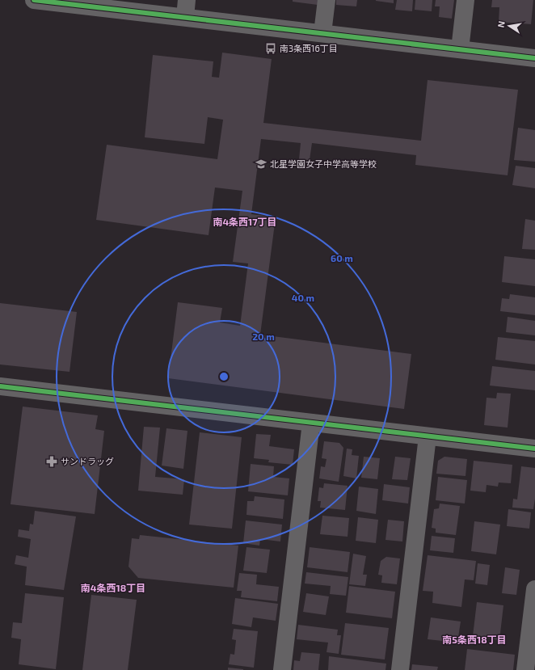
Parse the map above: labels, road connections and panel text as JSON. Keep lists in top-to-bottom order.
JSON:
{
  "districts": ["南4条西17丁目", "南4条西18丁目", "南5条西18丁目"],
  "places": {
    "bus stop": ["南3条西16丁目"],
    "school or university": ["北星学園女子中学高等学校"],
    "pharmacy": ["サンドラッグ"]
  },
  "north": "left",
  "rings": ["60 m", "40 m", "20 m"]
}
